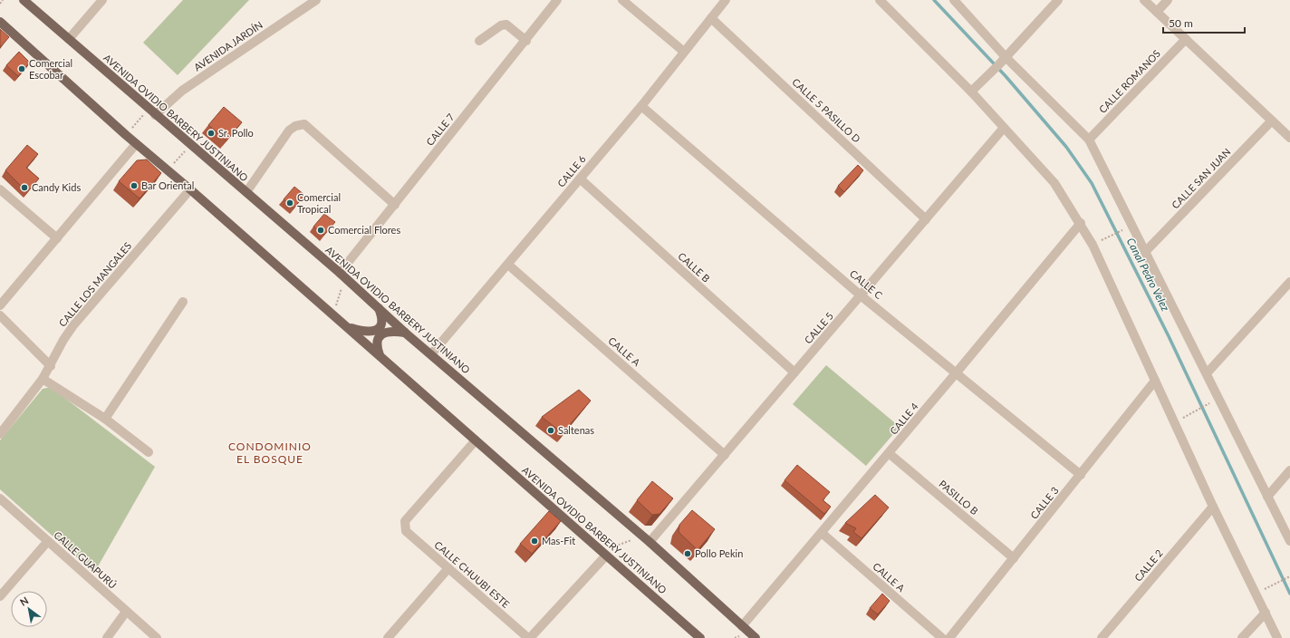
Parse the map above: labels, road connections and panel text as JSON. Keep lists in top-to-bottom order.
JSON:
{
  "streets": {
    "main road": ["AVENIDA OVIDIO BARBERY JUSTINIANO"],
    "street": [
      "AVENIDA JARDÍN",
      "CALLE ROMANOS",
      "CALLE 5 PASILLO D",
      "CALLE 7",
      "CALLE 6",
      "CALLE SAN JUAN",
      "CALLE B",
      "CALLE LOS MANGALES",
      "CALLE C",
      "CALLE 5",
      "CALLE A",
      "CALLE 4",
      "PASILLO B",
      "CALLE 3",
      "CALLE GUAPURÚ",
      "CALLE 2",
      "CALLE CHUUBI ESTE"
    ]
  },
  "crossings": [
    ["AVENIDA JARDÍN", "AVENIDA OVIDIO BARBERY JUSTINIANO"],
    ["CALLE 5 PASILLO D", "CALLE 6"],
    ["CALLE 5 PASILLO D", "CALLE 5"],
    ["AVENIDA OVIDIO BARBERY JUSTINIANO", "CALLE 7"],
    ["AVENIDA OVIDIO BARBERY JUSTINIANO", "CALLE 6"],
    ["AVENIDA OVIDIO BARBERY JUSTINIANO", "CALLE LOS MANGALES"],
    ["AVENIDA OVIDIO BARBERY JUSTINIANO", "CALLE 5"],
    ["AVENIDA OVIDIO BARBERY JUSTINIANO", "CALLE 4"],
    ["AVENIDA OVIDIO BARBERY JUSTINIANO", "CALLE CHUUBI ESTE"],
    ["CALLE 6", "CALLE B"],
    ["CALLE 6", "CALLE C"],
    ["CALLE 6", "CALLE A"],
    ["CALLE B", "CALLE 5"],
    ["CALLE C", "CALLE 5"],
    ["CALLE C", "CALLE 4"],
    ["CALLE C", "CALLE 3"],
    ["CALLE 5", "CALLE A"],
    ["CALLE A", "CALLE 4"],
    ["CALLE 4", "PASILLO B"],
    ["PASILLO B", "CALLE 3"]
  ],
  "districts": ["CONDOMINIO EL BOSQUE"],
  "water": ["Canal Pedro Velez"],
  "places": [
    "Comercial Escobar",
    "Sr. Pollo",
    "Bar Oriental",
    "Candy Kids",
    "Comercial Tropical",
    "Comercial Flores",
    "Saltenas",
    "Mas-Fit",
    "Pollo Pekin"
  ],
  "scale_bar": "50 m",
  "north": "top left"
}
